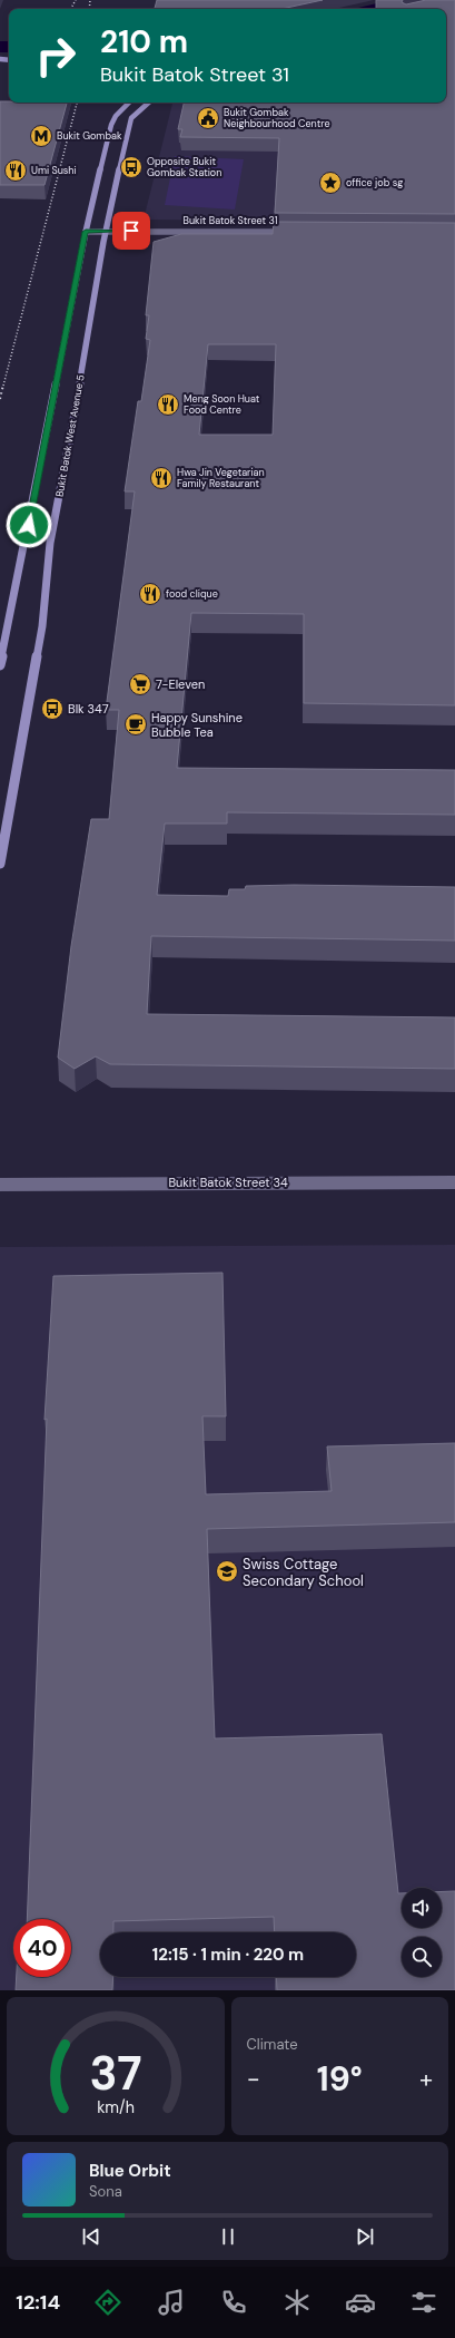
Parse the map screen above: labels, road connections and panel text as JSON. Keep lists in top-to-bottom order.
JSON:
{
  "streets": {
    "street": ["Bukit Batok Street 31", "Bukit Batok West Avenue 5", "Bukit Batok Street 34"]
  },
  "crossings": [
    ["Bukit Batok Street 31", "Bukit Batok West Avenue 5"]
  ],
  "places": {
    "public building": ["Bukit Gombak Neighbourhood Centre"],
    "metro station": ["Bukit Gombak"],
    "bus stop": ["Opposite Bukit Gombak Station", "Blk 347"],
    "restaurant": [
      "Umi Sushi",
      "Meng Soon Huat Food Centre",
      "Hwa Jin Vegetarian Family Restaurant",
      "food clique"
    ],
    "place": ["office job sg"],
    "supermarket": ["7-Eleven"],
    "cafe": ["Happy Sunshine Bubble Tea"],
    "school or university": ["Swiss Cottage Secondary School"]
  },
  "page": {
    "turn": ["210 m", "Bukit Batok Street 31"],
    "limit": "40",
    "trip": "12:15 · 1 min · 220 m",
    "tile": "Climate",
    "heat": ["−", "19°", "+"],
    "song": ["Blue Orbit", "Sona"],
    "tabs": "12:14",
    "gauge": ["37", "km/h"]
  }
}
